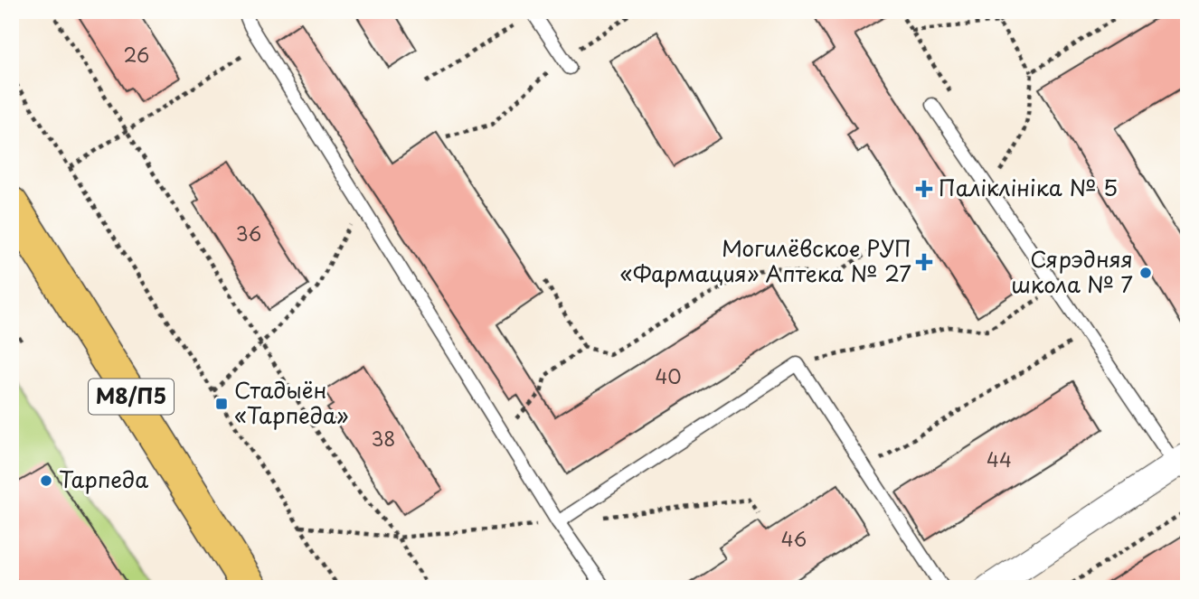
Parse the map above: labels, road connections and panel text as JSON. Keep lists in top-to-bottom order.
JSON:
{
  "streets": {
    "main road": ["М8/П5"]
  },
  "places": {
    "health": ["Паліклініка № 5", "Могилёвское РУП «Фармация» Аптека № 27"],
    "other": ["Сярэдняя школа № 7", "Тарпеда"],
    "transit": ["Стадыён «Тарпеда»"]
  },
  "house_numbers": [
    "26",
    "36",
    "40",
    "38",
    "44",
    "46"
  ]
}
